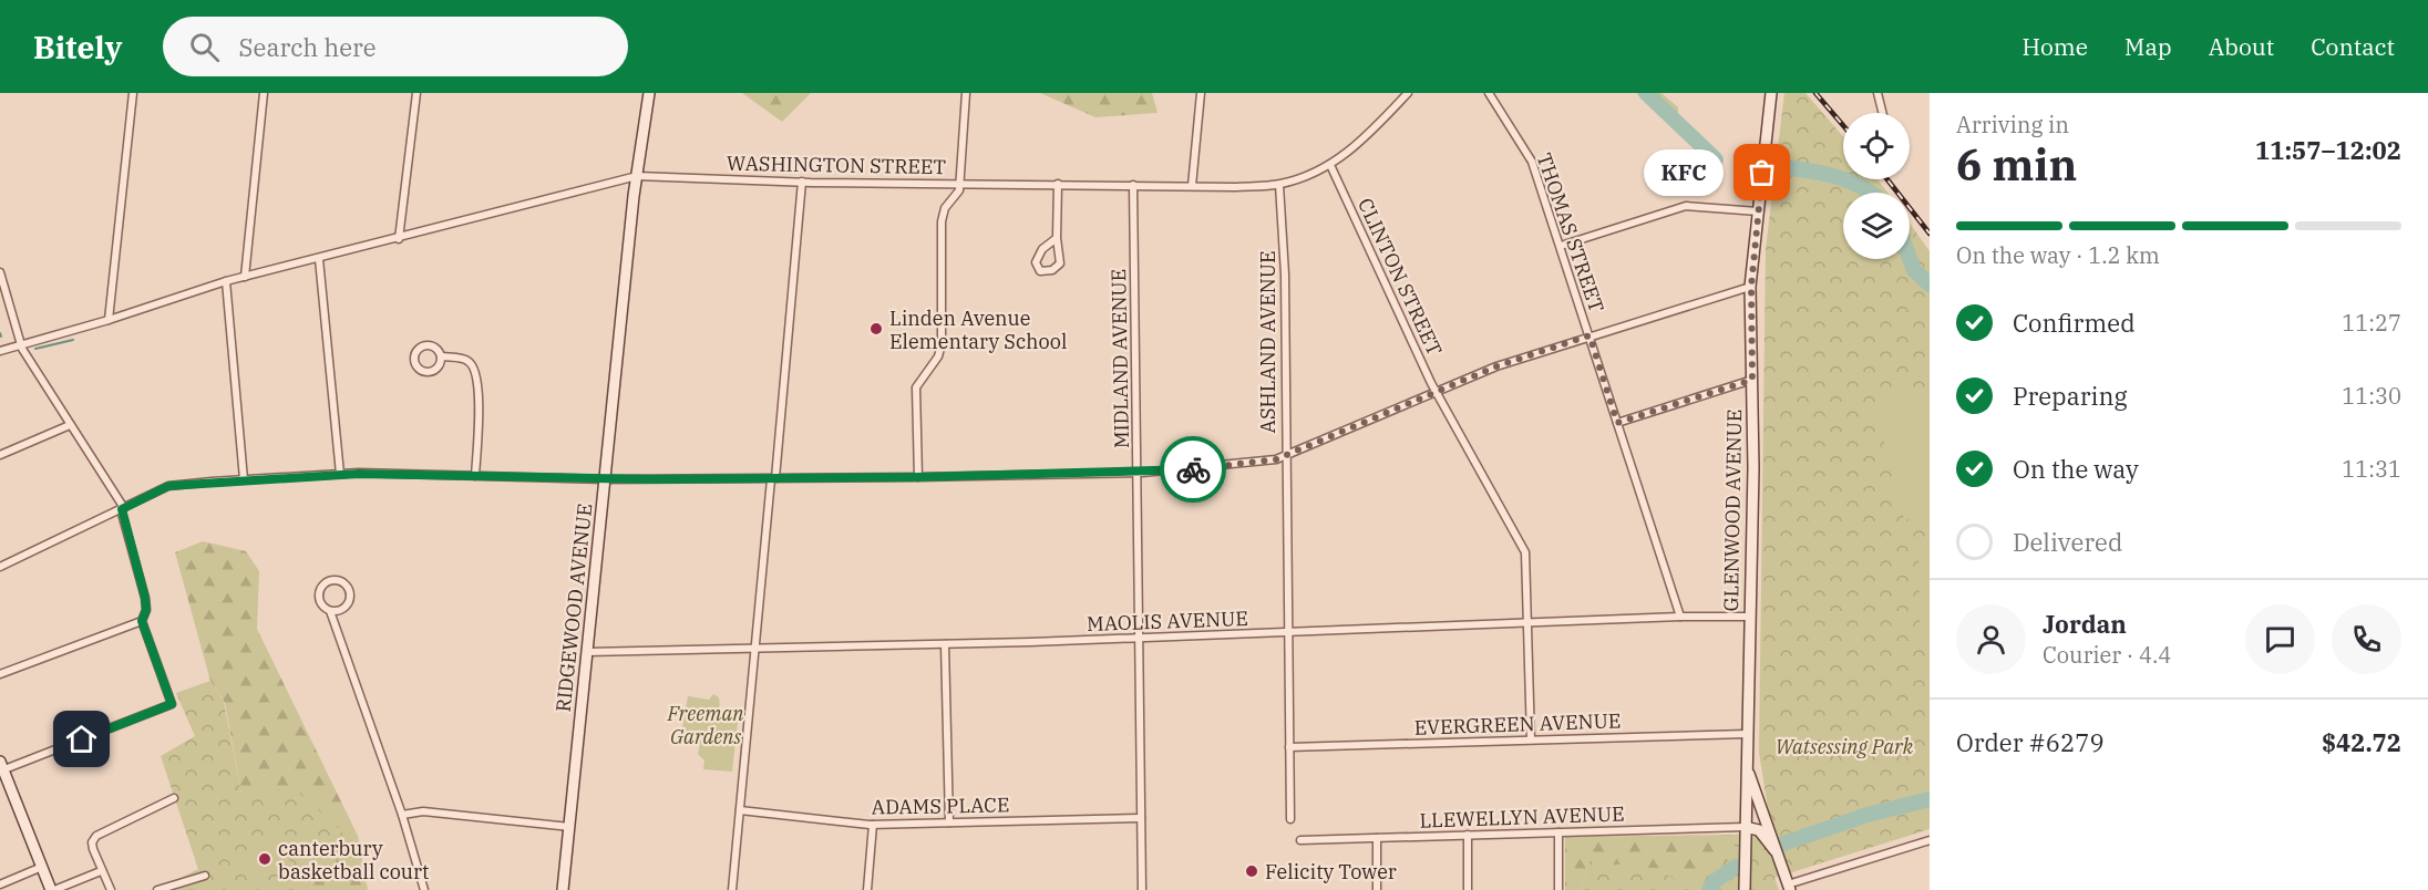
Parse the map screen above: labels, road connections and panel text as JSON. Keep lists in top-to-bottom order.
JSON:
{
  "streets": {
    "street": [
      "WASHINGTON STREET",
      "THOMAS STREET",
      "CLINTON STREET",
      "ASHLAND AVENUE",
      "MIDLAND AVENUE",
      "GLENWOOD AVENUE",
      "RIDGEWOOD AVENUE",
      "MAOLIS AVENUE",
      "EVERGREEN AVENUE",
      "ADAMS PLACE",
      "LLEWELLYN AVENUE"
    ]
  },
  "crossings": [
    ["WASHINGTON STREET", "CLINTON STREET"],
    ["WASHINGTON STREET", "ASHLAND AVENUE"],
    ["WASHINGTON STREET", "MIDLAND AVENUE"],
    ["WASHINGTON STREET", "RIDGEWOOD AVENUE"],
    ["THOMAS STREET", "MAOLIS AVENUE"],
    ["CLINTON STREET", "MAOLIS AVENUE"],
    ["CLINTON STREET", "EVERGREEN AVENUE"],
    ["ASHLAND AVENUE", "MAOLIS AVENUE"],
    ["ASHLAND AVENUE", "EVERGREEN AVENUE"],
    ["MIDLAND AVENUE", "MAOLIS AVENUE"],
    ["MIDLAND AVENUE", "ADAMS PLACE"],
    ["GLENWOOD AVENUE", "MAOLIS AVENUE"],
    ["GLENWOOD AVENUE", "EVERGREEN AVENUE"],
    ["GLENWOOD AVENUE", "LLEWELLYN AVENUE"],
    ["RIDGEWOOD AVENUE", "MAOLIS AVENUE"]
  ],
  "parks": ["Freeman Gardens", "Watsessing Park"],
  "places": [
    "KFC",
    "Linden Avenue Elementary School",
    "canterbury basketball court",
    "Felicity Tower"
  ],
  "page": {
    "header": "Bitely",
    "search": "Search here",
    "nav": [
      "Home",
      "Map",
      "About",
      "Contact"
    ],
    "heading": ["6 min", "Arriving in", "11:57–12:02"],
    "panel": [
      "Jordan",
      "Courier · 4.4",
      "Order #6279",
      "$42.72"
    ],
    "bubble": "KFC",
    "bar": "On the way · 1.2 km",
    "list": [
      ["Confirmed", "11:27"],
      ["Preparing", "11:30"],
      ["On the way", "11:31"],
      "Delivered"
    ]
  }
}
